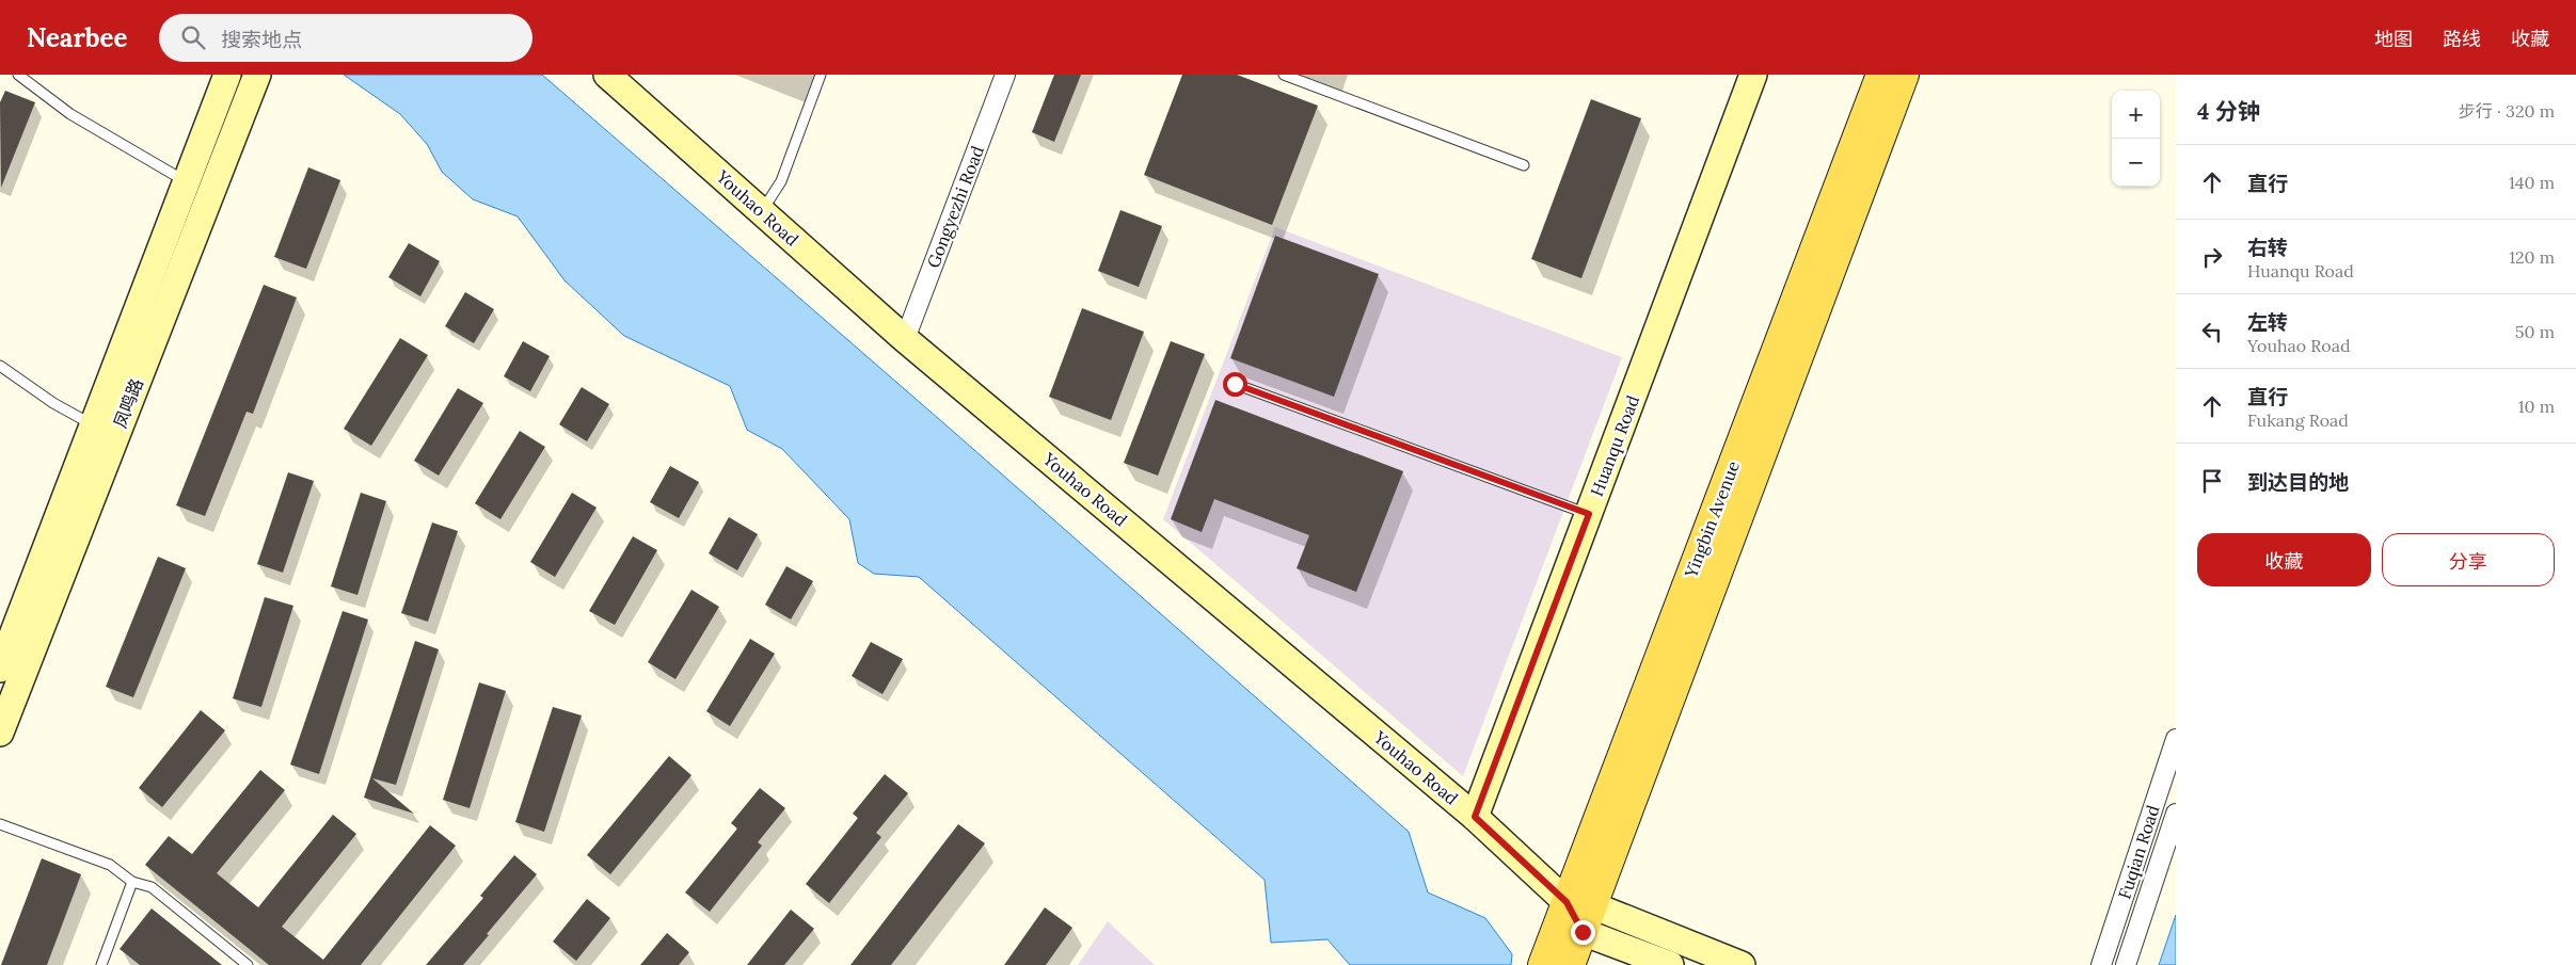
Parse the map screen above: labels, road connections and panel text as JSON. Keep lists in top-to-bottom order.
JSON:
{
  "streets": {
    "main road": ["Yingbin Avenue"],
    "street": [
      "Gongyezhi Road",
      "Youhao Road",
      "凤鸣路",
      "Huanqu Road",
      "Fuqian Road"
    ]
  },
  "crossings": [
    ["Gongyezhi Road", "Youhao Road"],
    ["Youhao Road", "Huanqu Road"],
    ["Youhao Road", "Yingbin Avenue"]
  ],
  "page": {
    "header": "Nearbee",
    "search": "搜索地点",
    "nav": ["地图", "路线", "收藏"],
    "heading": ["4 分钟", "步行 · 320 m"],
    "map_buttons": ["+", "−"],
    "list": [
      ["直行", "140 m"],
      ["右转", "Huanqu Road", "120 m"],
      ["左转", "Youhao Road", "50 m"],
      ["直行", "Fukang Road", "10 m"],
      "到达目的地"
    ],
    "buttons": ["收藏", "分享"]
  }
}
